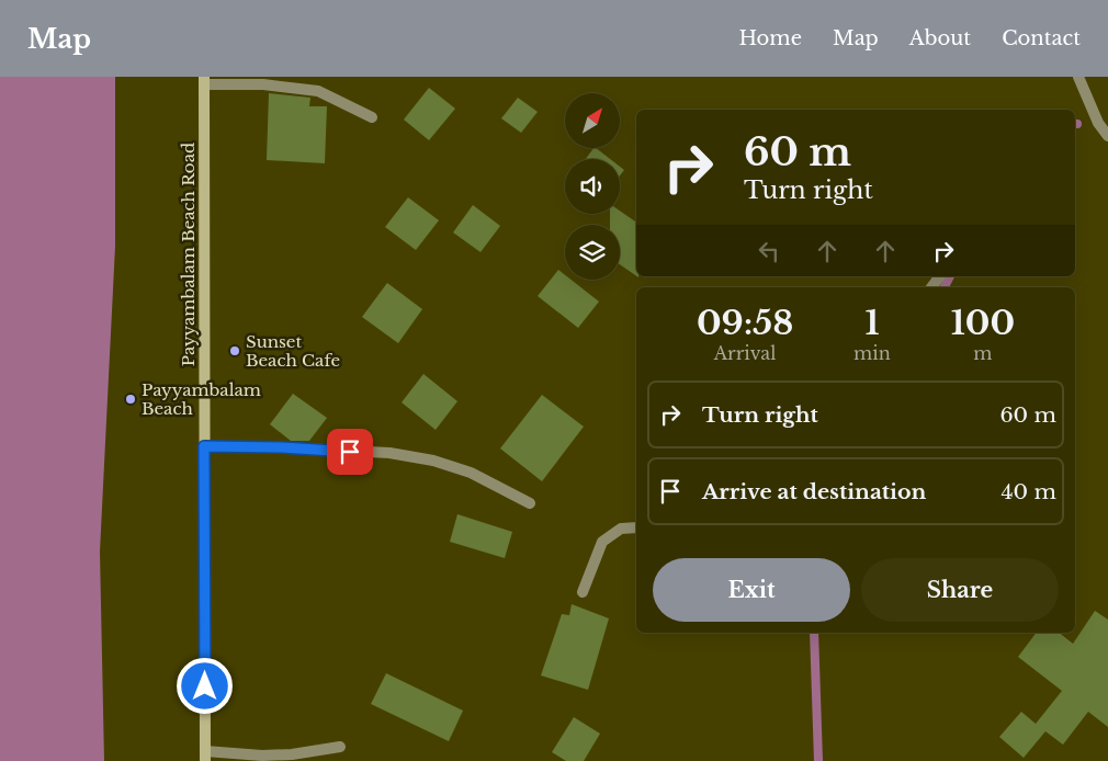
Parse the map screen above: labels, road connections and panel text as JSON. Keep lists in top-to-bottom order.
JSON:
{
  "streets": {
    "main road": ["Payyambalam Beach Road"]
  },
  "places": ["Sunset Beach Cafe", "Payyambalam Beach"],
  "north": "top right",
  "page": {
    "header": "Map",
    "nav": [
      "Home",
      "Map",
      "About",
      "Contact"
    ],
    "turn": ["60 m", "Turn right"],
    "eta": [
      "09:58",
      "Arrival",
      "1",
      "min",
      "100",
      "m"
    ],
    "list": [
      {
        "name": "Turn right",
        "value": "60 m"
      },
      {
        "name": "Arrive at destination",
        "value": "40 m"
      }
    ],
    "buttons": ["Exit", "Share"]
  }
}
